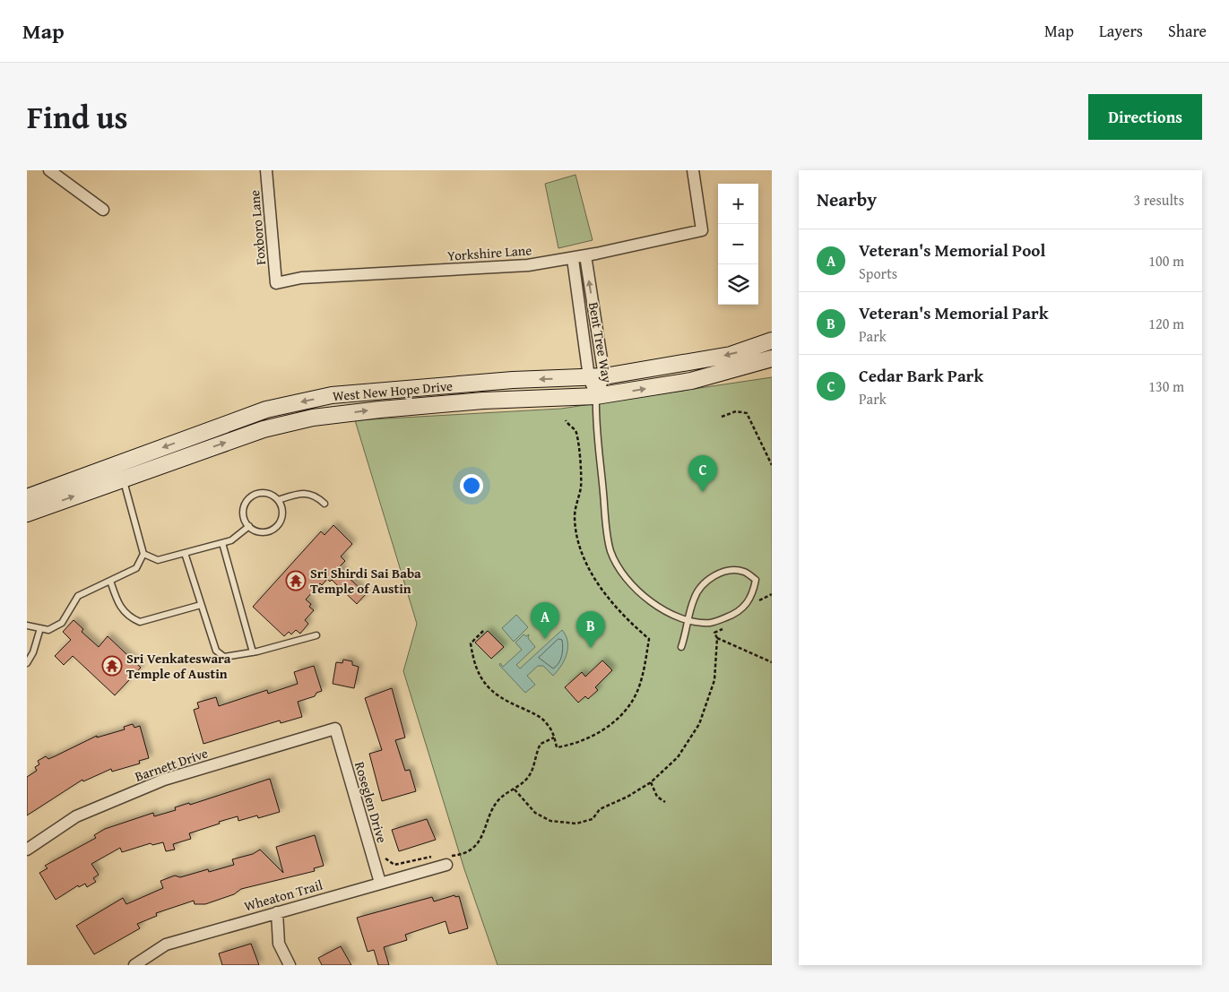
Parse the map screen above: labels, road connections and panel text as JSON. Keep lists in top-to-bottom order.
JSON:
{
  "streets": {
    "main road": ["West New Hope Drive"],
    "street": [
      "Foxboro Lane",
      "Yorkshire Lane",
      "Bent Tree Way",
      "Barnett Drive",
      "Roseglen Drive",
      "Wheaton Trail"
    ]
  },
  "crossings": [
    ["Foxboro Lane", "Yorkshire Lane"],
    ["Yorkshire Lane", "Bent Tree Way"],
    ["Bent Tree Way", "West New Hope Drive"],
    ["Barnett Drive", "Roseglen Drive"],
    ["Roseglen Drive", "Wheaton Trail"]
  ],
  "places": {
    "temple": ["Sri Shirdi Sai Baba Temple of Austin", "Sri Venkateswara Temple of Austin"]
  },
  "page": {
    "header": "Map",
    "nav": ["Map", "Layers", "Share"],
    "title": "Find us",
    "buttons": "Directions",
    "heading": ["Nearby", "3 results"],
    "map_buttons": ["+", "−"],
    "list": [
      {
        "mark": "A",
        "name": "Veteran's Memorial Pool",
        "note": "Sports",
        "value": "100 m"
      },
      {
        "mark": "B",
        "name": "Veteran's Memorial Park",
        "note": "Park",
        "value": "120 m"
      },
      {
        "mark": "C",
        "name": "Cedar Bark Park",
        "note": "Park",
        "value": "130 m"
      }
    ],
    "pins": ["C", "A", "B"]
  }
}
